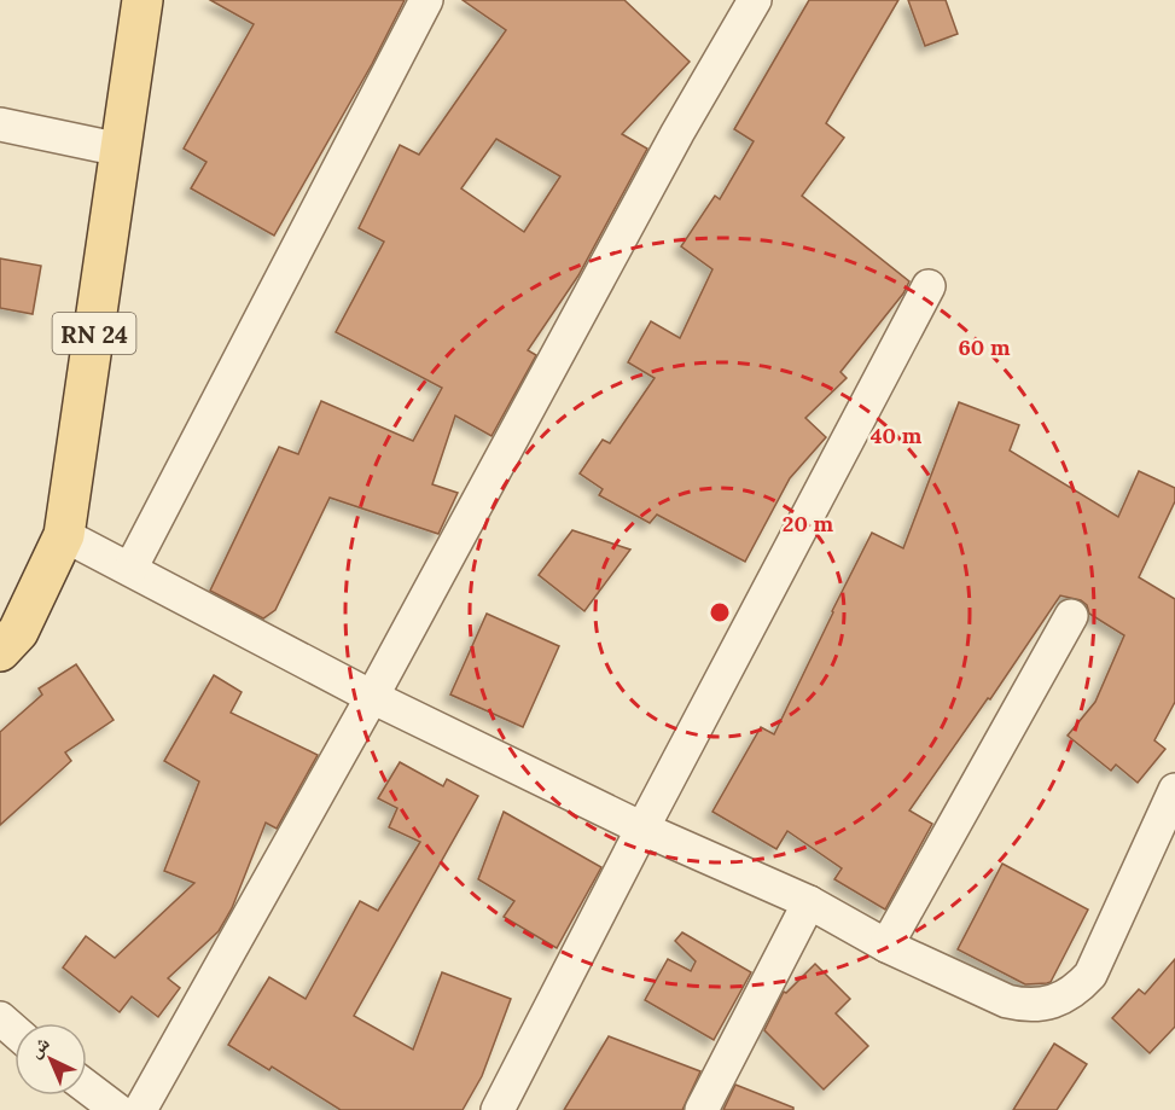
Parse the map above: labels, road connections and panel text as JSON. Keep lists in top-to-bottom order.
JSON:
{
  "streets": {
    "main road": ["RN 24"]
  },
  "north": "top left",
  "rings": ["60 m", "40 m", "20 m"]
}
